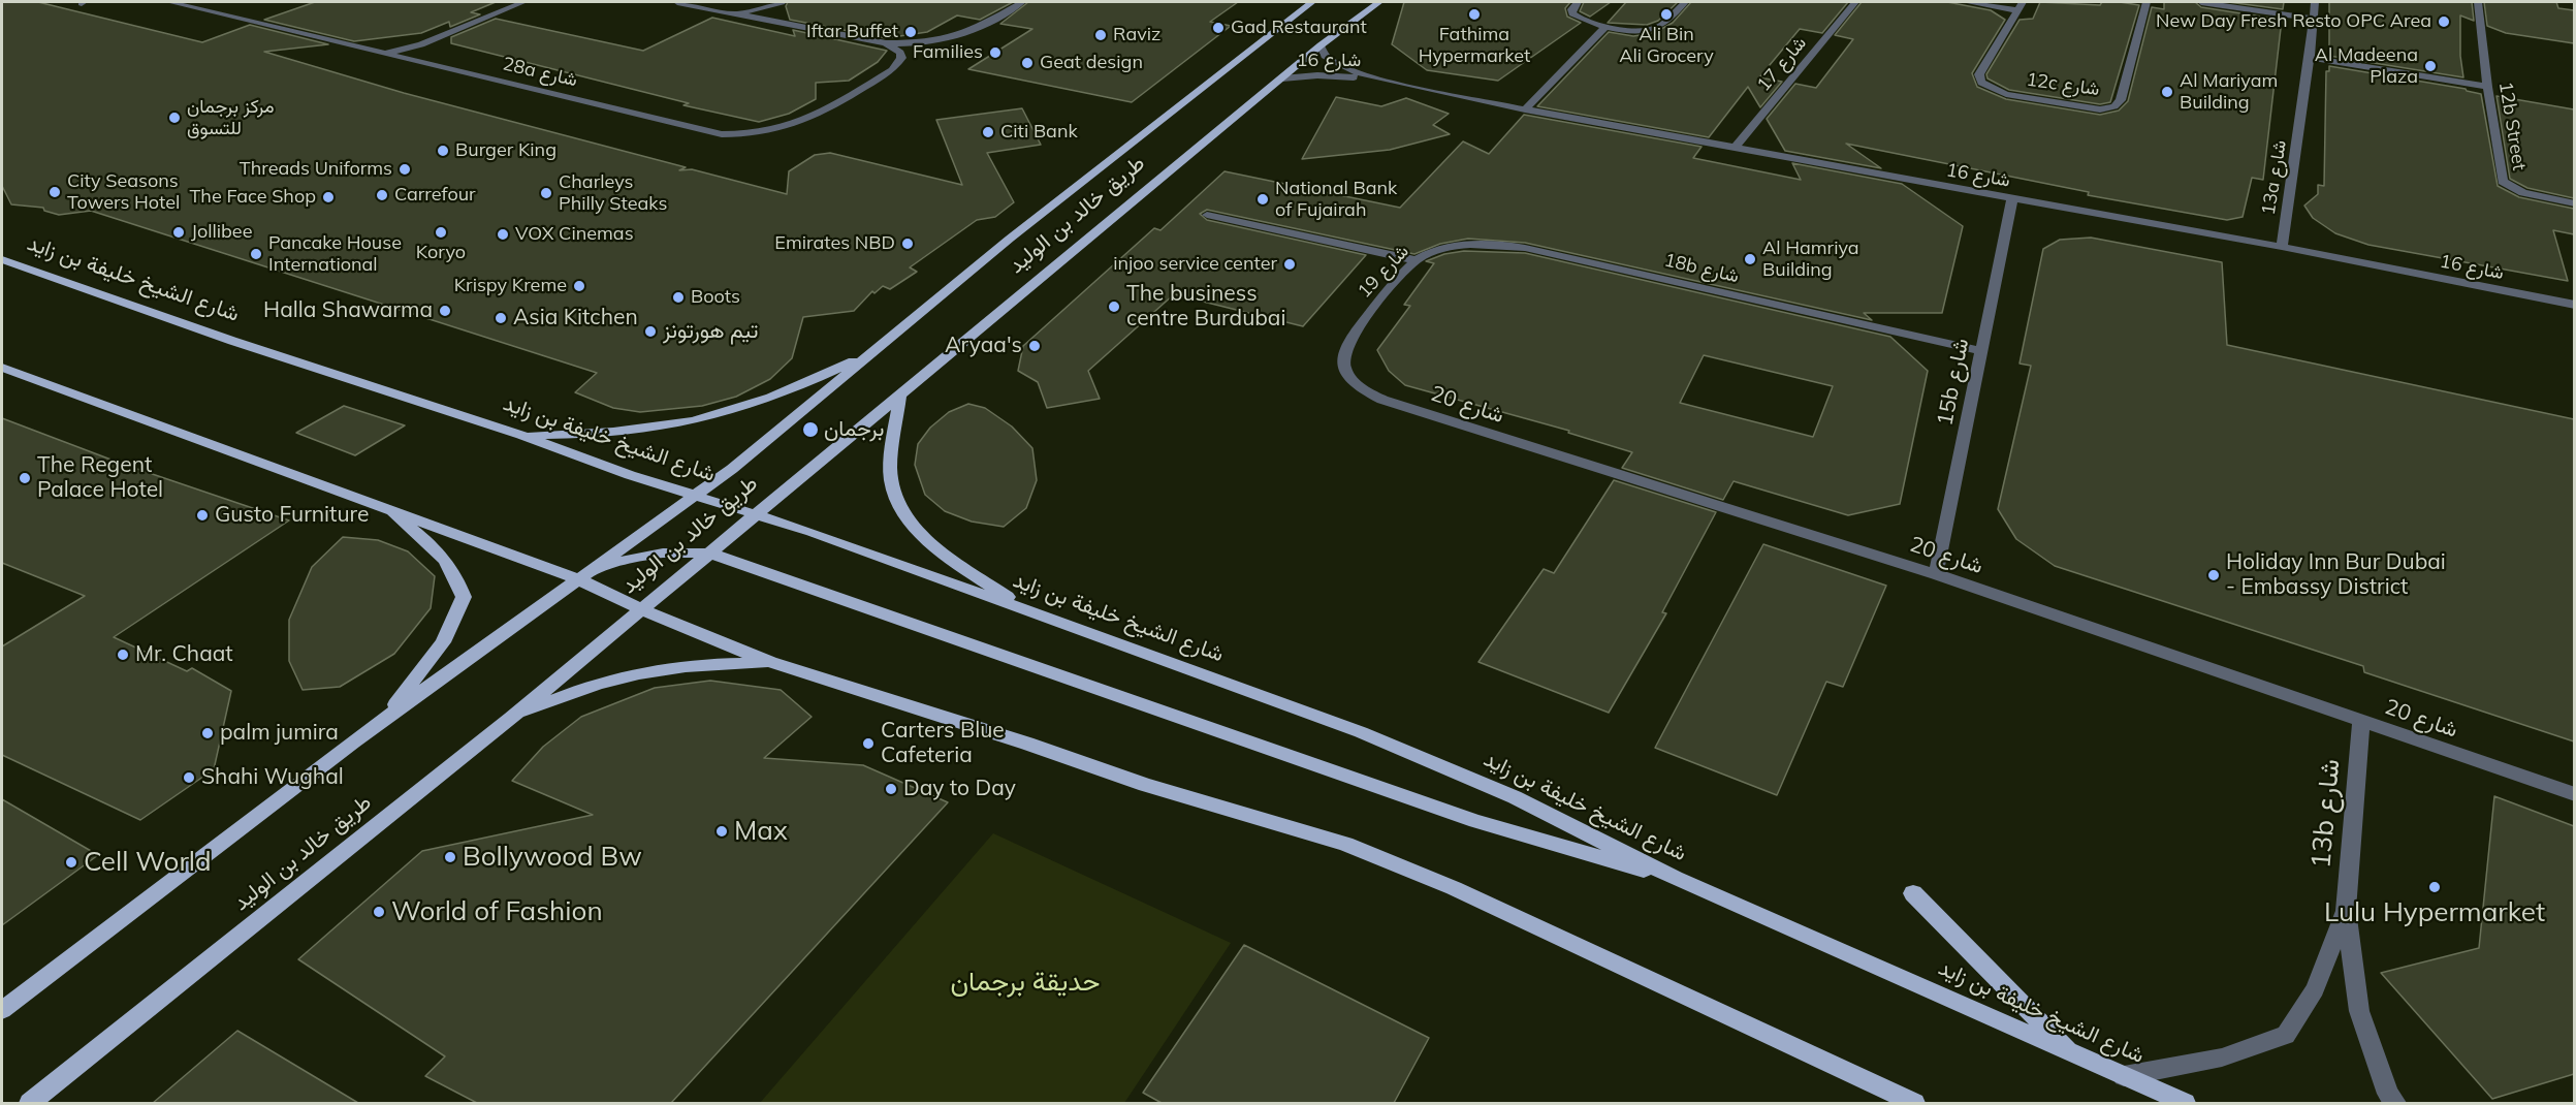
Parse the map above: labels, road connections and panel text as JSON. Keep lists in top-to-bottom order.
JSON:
{
  "streets": {
    "main road": ["طريق خالد بن الوليد", "شارع الشيخ خليفة بن زايد"],
    "street": [
      "شارع 16",
      "شارع 17",
      "28a شارع",
      "12c شارع",
      "12b Street",
      "13a شارع",
      "18b شارع",
      "شارع 19",
      "15b شارع",
      "شارع 20",
      "13b شارع"
    ]
  },
  "crossings": [
    ["شارع 16", "شارع 17"],
    ["شارع 16", "13a شارع"],
    ["شارع 16", "طريق خالد بن الوليد"],
    ["شارع 16", "15b شارع"],
    ["طريق خالد بن الوليد", "شارع الشيخ خليفة بن زايد"],
    ["18b شارع", "شارع 19"],
    ["18b شارع", "15b شارع"],
    ["شارع 19", "شارع 20"],
    ["شارع الشيخ خليفة بن زايد", "13b شارع"],
    ["15b شارع", "شارع 20"],
    ["شارع 20", "13b شارع"]
  ],
  "parks": ["حديقة برجمان"],
  "places": [
    "Fathima Hypermarket",
    "Ali Bin Ali Grocery",
    "New Day Fresh Resto OPC Area",
    "Gad Restaurant",
    "Iftar Buffet",
    "Raviz",
    "Families",
    "Geat design",
    "Al Madeena Plaza",
    "Al Mariyam Building",
    "مركز برجمان للتسوق",
    "Citi Bank",
    "Burger King",
    "Threads Uniforms",
    "City Seasons Towers Hotel",
    "Charleys Philly Steaks",
    "Carrefour",
    "The Face Shop",
    "National Bank of Fujairah",
    "Jollibee",
    "Koryo",
    "VOX Cinemas",
    "Emirates NBD",
    "Pancake House International",
    "Al Hamriya Building",
    "injoo service center",
    "Krispy Kreme",
    "Boots",
    "The business centre Burdubai",
    "Halla Shawarma",
    "Asia Kitchen",
    "تيم هورتونز",
    "Aryaa's",
    "برجمان",
    "The Regent Palace Hotel",
    "Gusto Furniture",
    "Holiday Inn Bur Dubai - Embassy District",
    "Mr. Chaat",
    "palm jumira",
    "Carters Blue Cafeteria",
    "Shahi Wughal",
    "Day to Day",
    "Max",
    "Bollywood Bw",
    "Cell World",
    "Lulu Hypermarket",
    "World of Fashion"
  ]
}
